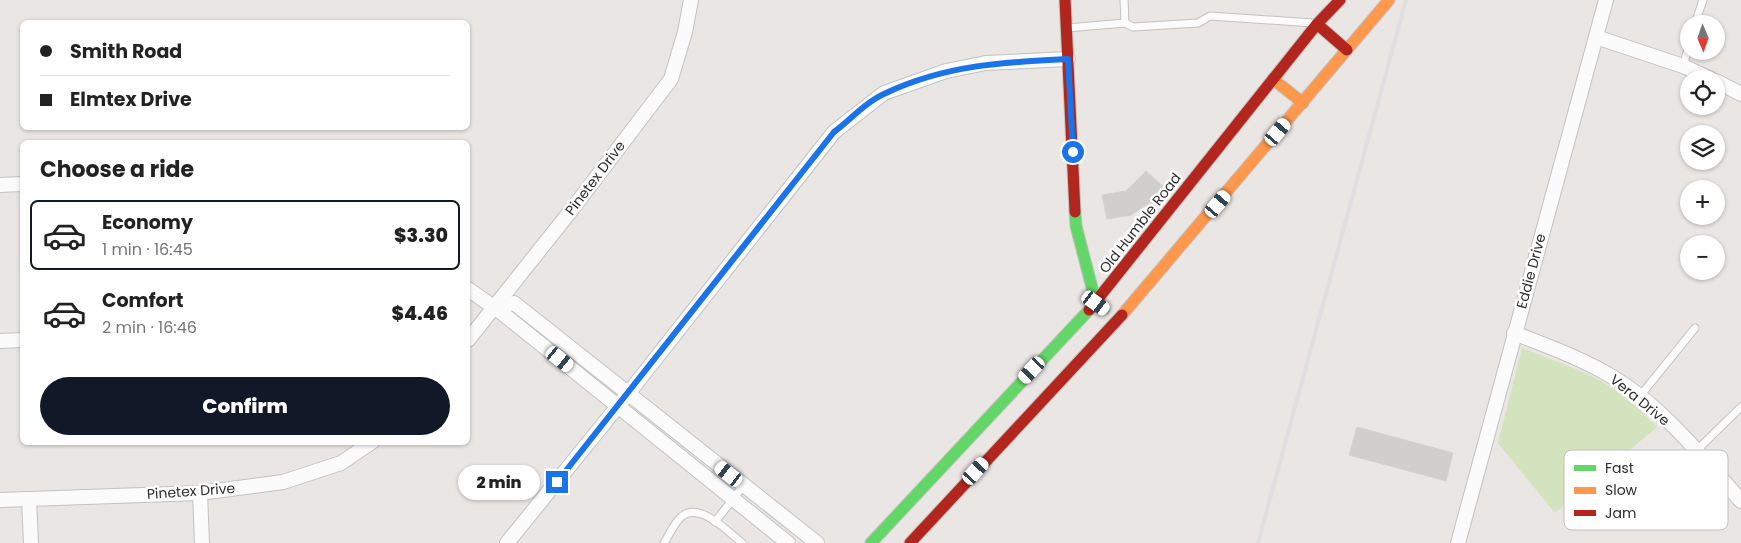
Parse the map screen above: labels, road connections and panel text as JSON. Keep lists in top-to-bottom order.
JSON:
{
  "streets": {
    "main road": ["Old Humble Road"],
    "street": ["Pinetex Drive", "Eddie Drive", "Vera Drive"]
  },
  "crossings": [
    ["Eddie Drive", "Vera Drive"]
  ],
  "legend": ["Fast", "Slow", "Jam"],
  "north": "bottom",
  "page": {
    "map_buttons": ["+", "−"],
    "banner": ["Smith Road", "Elmtex Drive"],
    "heading": "Choose a ride",
    "list": [
      {
        "name": "Economy",
        "note": "1 min · 16:45",
        "value": "$3.30"
      },
      {
        "name": "Comfort",
        "note": "2 min · 16:46",
        "value": "$4.46"
      }
    ],
    "buttons": "Confirm",
    "bubble": "2 min"
  }
}
